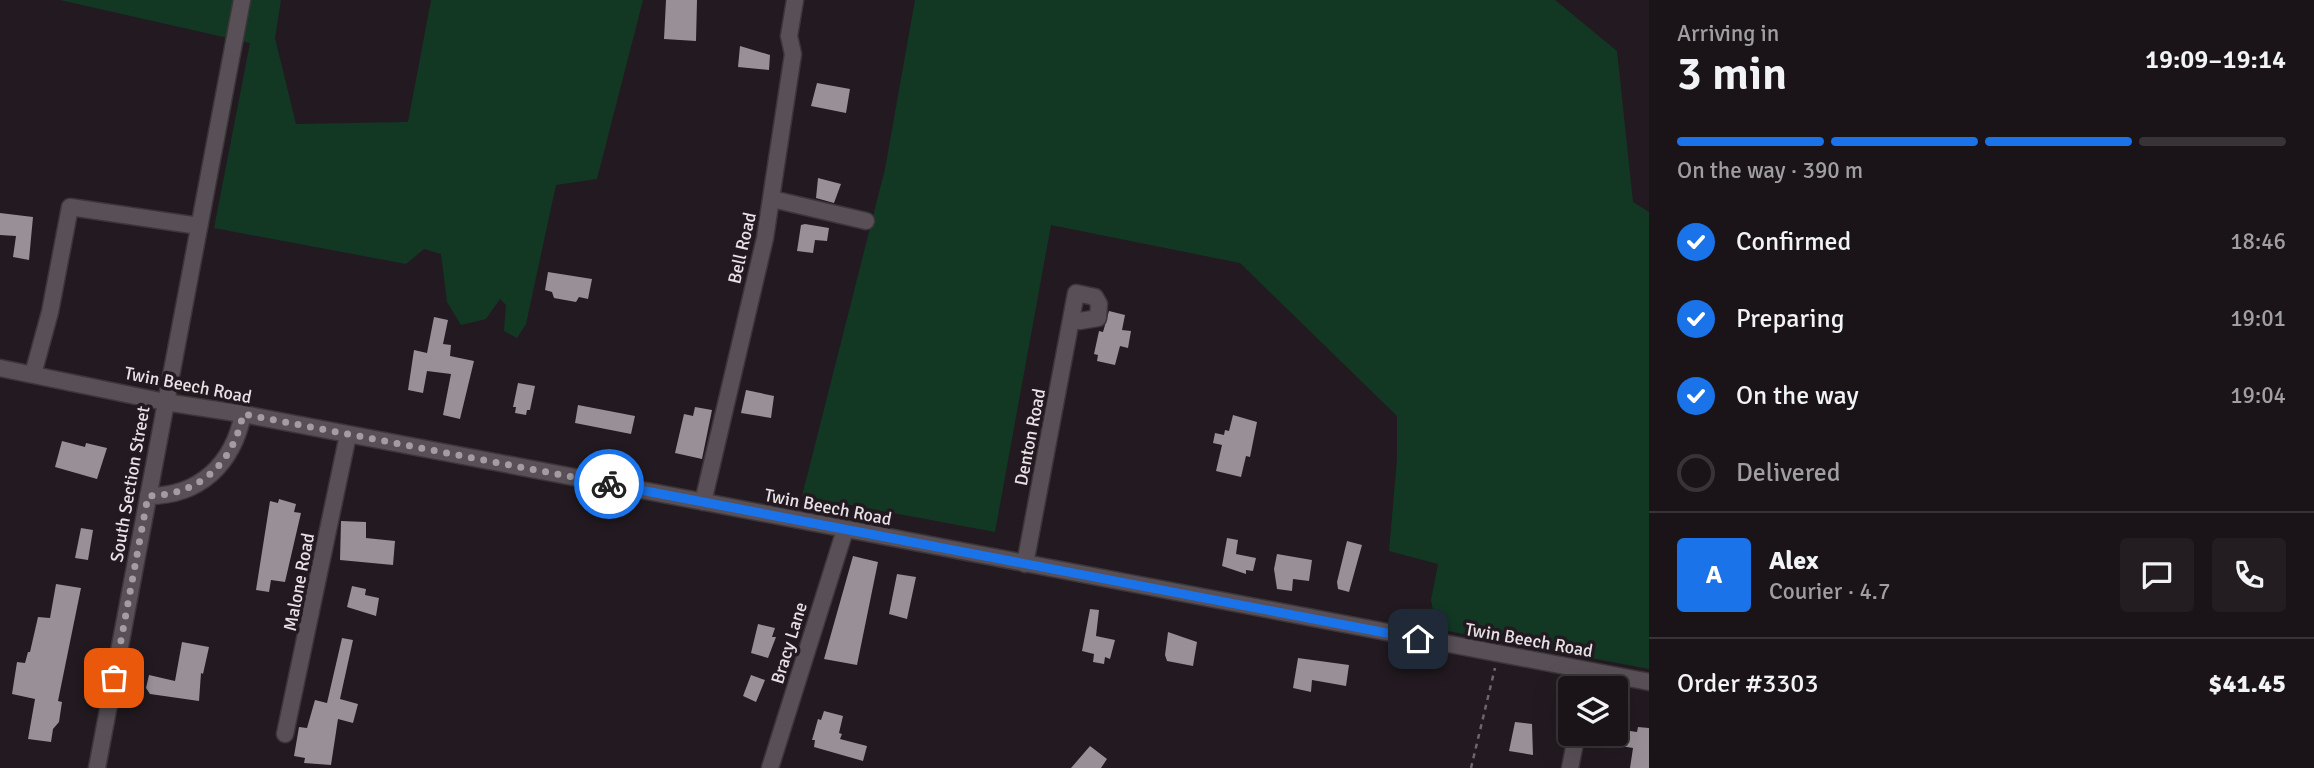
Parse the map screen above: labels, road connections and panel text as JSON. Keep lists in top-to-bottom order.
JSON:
{
  "streets": {
    "street": [
      "Bell Road",
      "Twin Beech Road",
      "Denton Road",
      "South Section Street",
      "Malone Road",
      "Bracy Lane"
    ]
  },
  "crossings": [
    ["Bell Road", "Twin Beech Road"],
    ["Twin Beech Road", "Denton Road"],
    ["Twin Beech Road", "South Section Street"],
    ["Twin Beech Road", "Malone Road"],
    ["Twin Beech Road", "Bracy Lane"]
  ],
  "page": {
    "heading": ["3 min", "Arriving in", "19:09–19:14"],
    "panel": [
      "Alex",
      "Courier · 4.7",
      "Order #3303",
      "$41.45"
    ],
    "bar": "On the way · 390 m",
    "list": [
      ["Confirmed", "18:46"],
      ["Preparing", "19:01"],
      ["On the way", "19:04"],
      "Delivered"
    ],
    "round": "A"
  }
}
